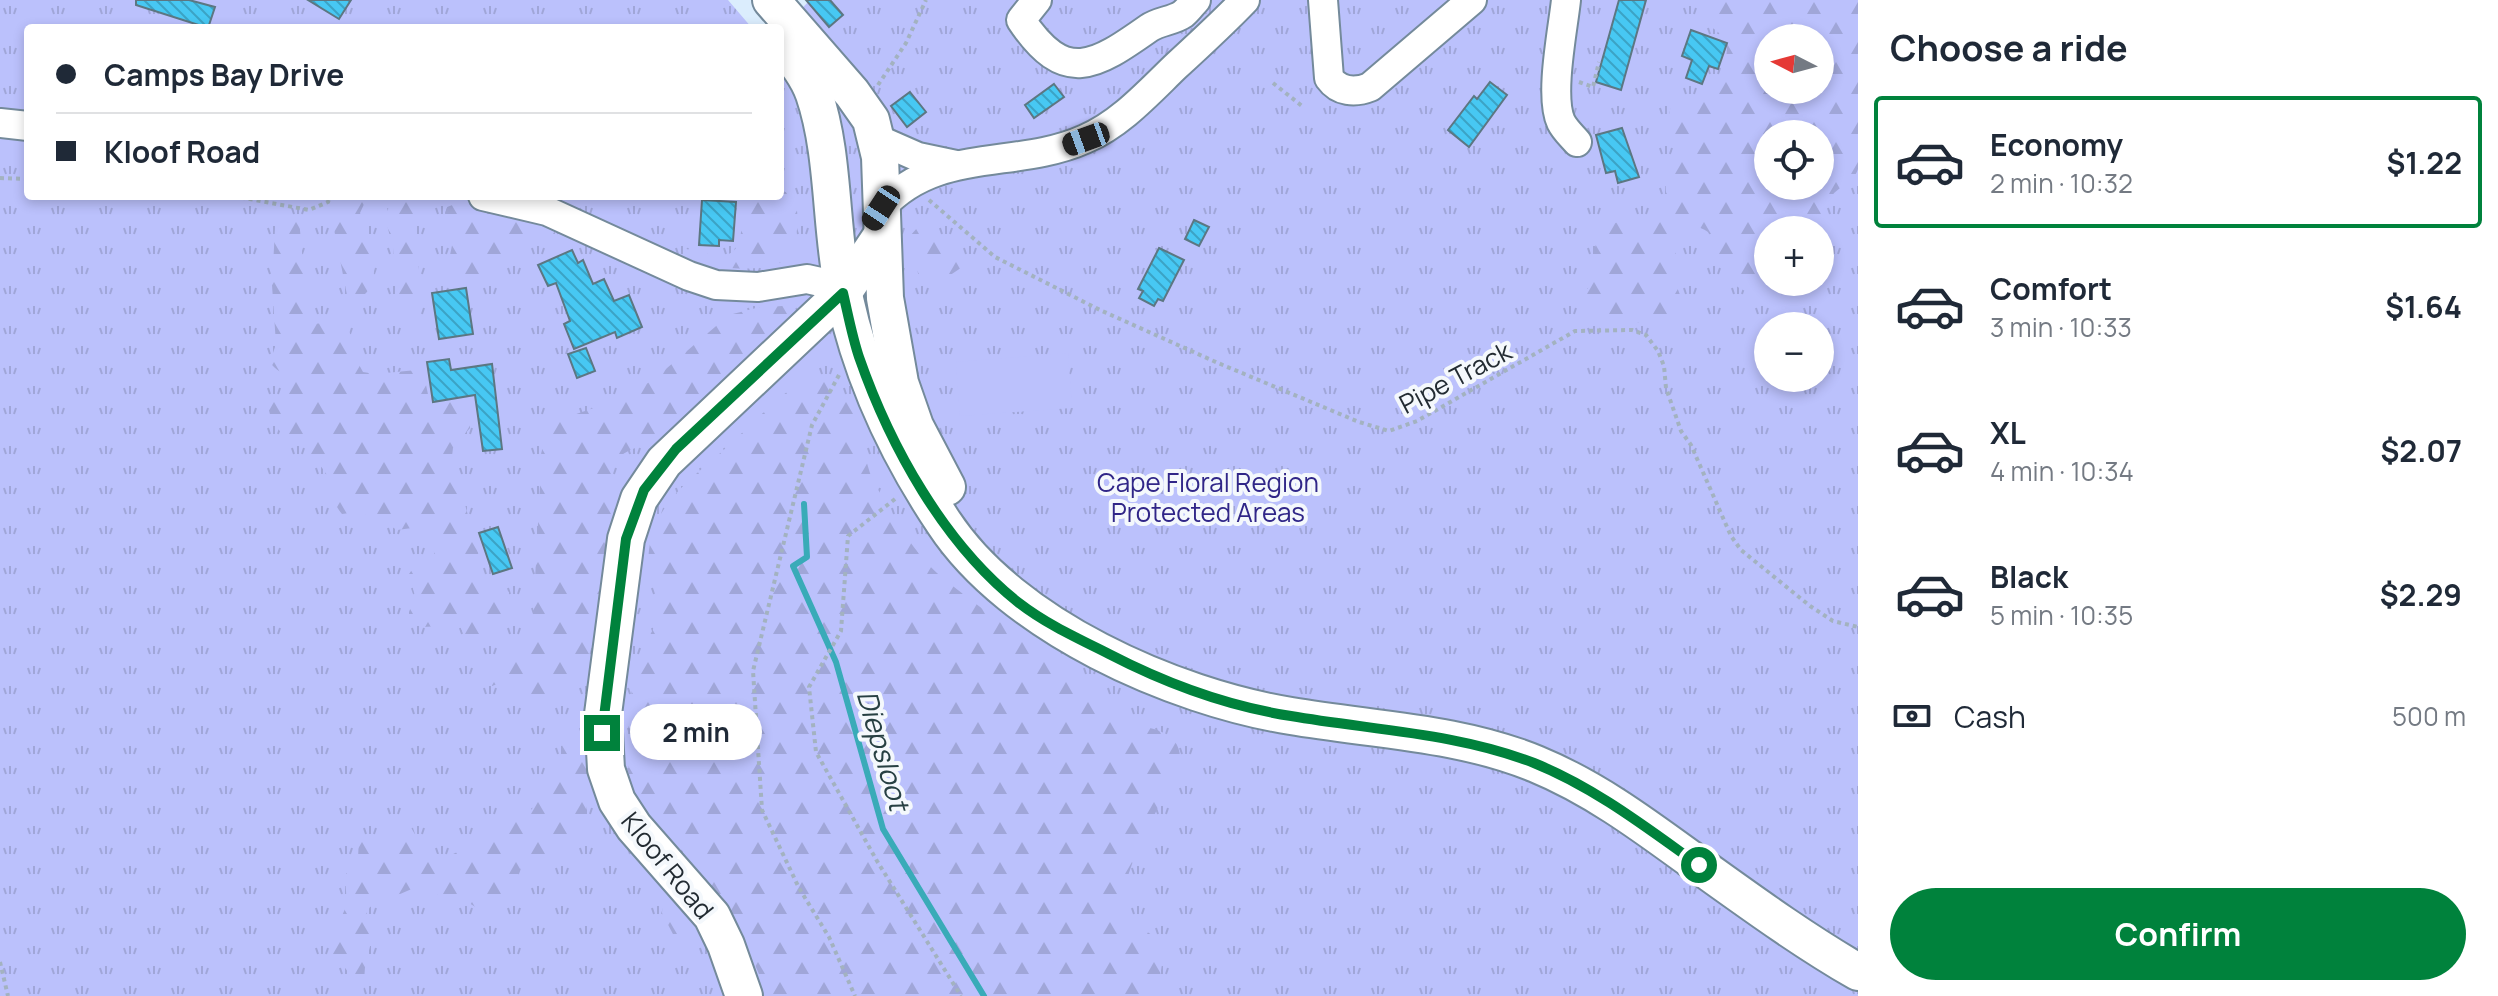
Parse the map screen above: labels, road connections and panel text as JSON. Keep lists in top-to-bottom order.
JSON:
{
  "streets": {
    "main road": ["Kloof Road"],
    "path": ["Pipe Track"]
  },
  "water": ["Diepsloot"],
  "parks": ["Cape Floral Region Protected Areas"],
  "north": "left",
  "page": {
    "heading": "Choose a ride",
    "map_buttons": ["+", "−"],
    "banner": ["Camps Bay Drive", "Kloof Road"],
    "list": [
      {
        "name": "Economy",
        "note": "2 min · 10:32",
        "value": "$1.22"
      },
      {
        "name": "Comfort",
        "note": "3 min · 10:33",
        "value": "$1.64"
      },
      {
        "name": "XL",
        "note": "4 min · 10:34",
        "value": "$2.07"
      },
      {
        "name": "Black",
        "note": "5 min · 10:35",
        "value": "$2.29"
      }
    ],
    "pay": ["Cash", "500 m"],
    "bubble": "2 min",
    "buttons": "Confirm"
  }
}
